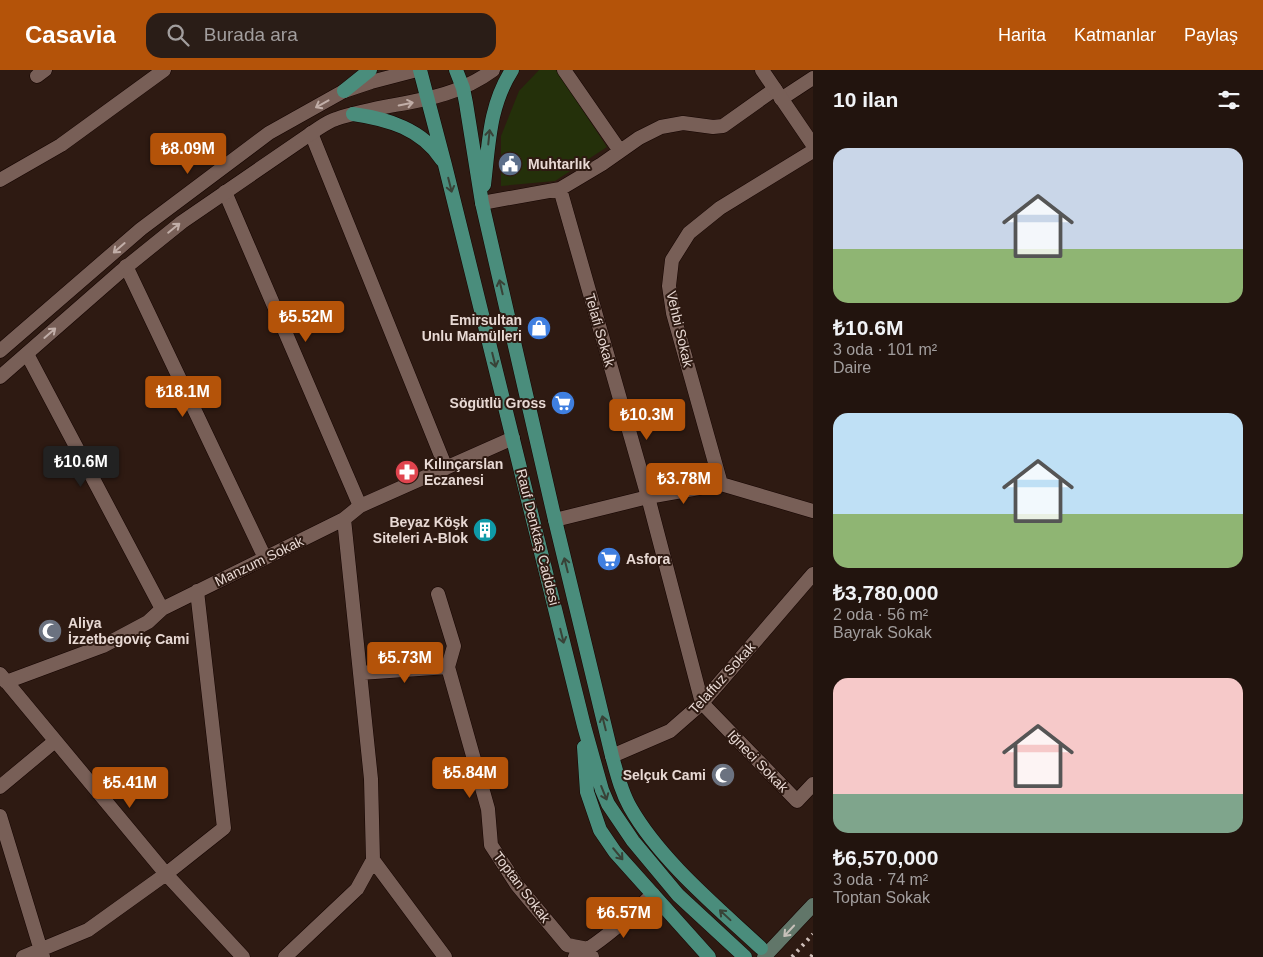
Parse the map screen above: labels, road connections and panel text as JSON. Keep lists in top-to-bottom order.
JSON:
{
  "streets": {
    "main road": ["Rauf Denktaş Caddesi"],
    "street": [
      "Vehbi Sokak",
      "Telafi Sokak",
      "Manzum Sokak",
      "Telaffuz Sokak",
      "Iğneci Sokak",
      "Toptan Sokak"
    ]
  },
  "crossings": [
    ["Telafi Sokak", "Telaffuz Sokak"],
    ["Telafi Sokak", "Iğneci Sokak"],
    ["Rauf Denktaş Caddesi", "Manzum Sokak"],
    ["Rauf Denktaş Caddesi", "Telaffuz Sokak"],
    ["Telaffuz Sokak", "Iğneci Sokak"]
  ],
  "places": {
    "public building": ["Muhtarlık"],
    "shop": ["Emirsultan Unlu Mamülleri"],
    "supermarket": ["Sögütlü Gross", "Asfora"],
    "pharmacy": ["Kılınçarslan Eczanesi"],
    "building": ["Beyaz Köşk Siteleri A-Blok"],
    "mosque": ["Aliya İzzetbegoviç Cami", "Selçuk Cami"]
  },
  "page": {
    "header": "Casavia",
    "search": "Burada ara",
    "nav": ["Harita", "Katmanlar", "Paylaş"],
    "heading": "10 ilan",
    "list": [
      {
        "name": "₺10.6M",
        "note": "3 oda · 101 m² · Daire"
      },
      {
        "name": "₺3,780,000",
        "note": "2 oda · 56 m² · Bayrak Sokak"
      },
      {
        "name": "₺6,570,000",
        "note": "3 oda · 74 m² · Toptan Sokak"
      }
    ],
    "price": [
      "₺8.09M",
      "₺5.52M",
      "₺18.1M",
      "₺10.3M",
      "₺10.6M",
      "₺3.78M",
      "₺5.73M",
      "₺5.84M",
      "₺5.41M",
      "₺6.57M"
    ]
  }
}
